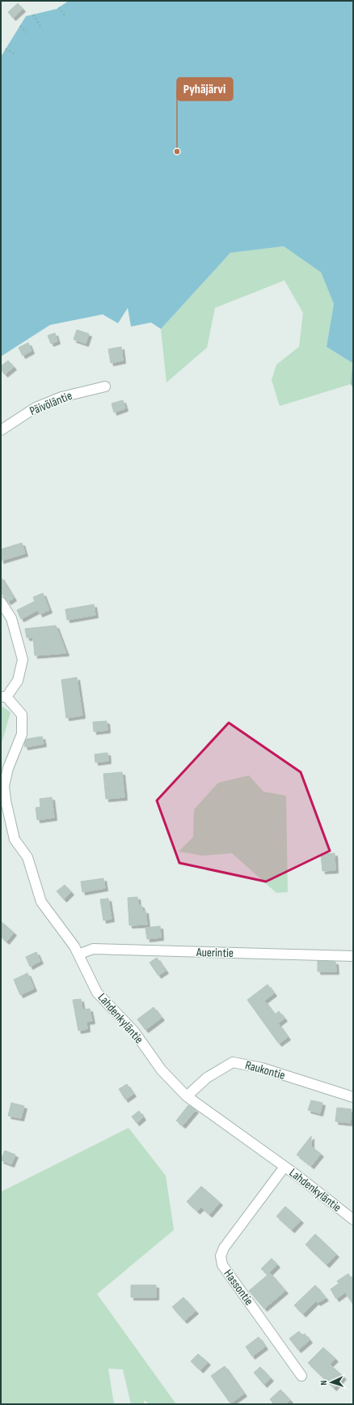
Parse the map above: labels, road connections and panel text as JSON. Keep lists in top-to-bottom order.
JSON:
{
  "streets": {
    "street": [
      "Päivöläntie",
      "Auerintie",
      "Lahdenkyläntie",
      "Raukontie",
      "Hassontie"
    ]
  },
  "crossings": [
    ["Auerintie", "Lahdenkyläntie"],
    ["Lahdenkyläntie", "Raukontie"],
    ["Lahdenkyläntie", "Hassontie"]
  ],
  "places": ["Pyhäjärvi"],
  "north": "left"
}
